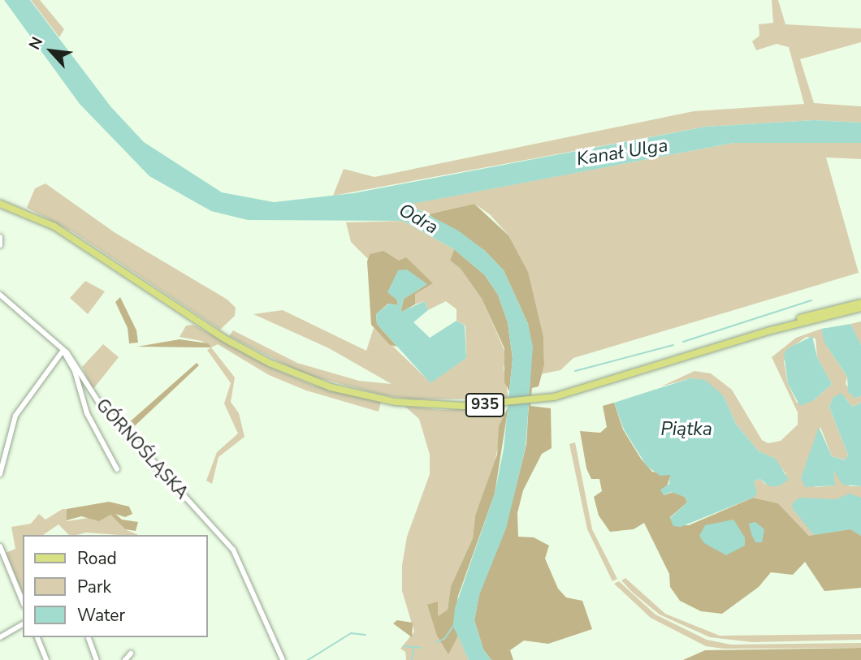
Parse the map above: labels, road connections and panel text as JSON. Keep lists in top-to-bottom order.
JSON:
{
  "streets": {
    "main road": ["935"],
    "street": ["GÓRNOŚLĄSKA"]
  },
  "water": ["Kanał Ulga", "Odra", "Piątka"],
  "legend": ["Road", "Park", "Water"],
  "north": "top left"
}
